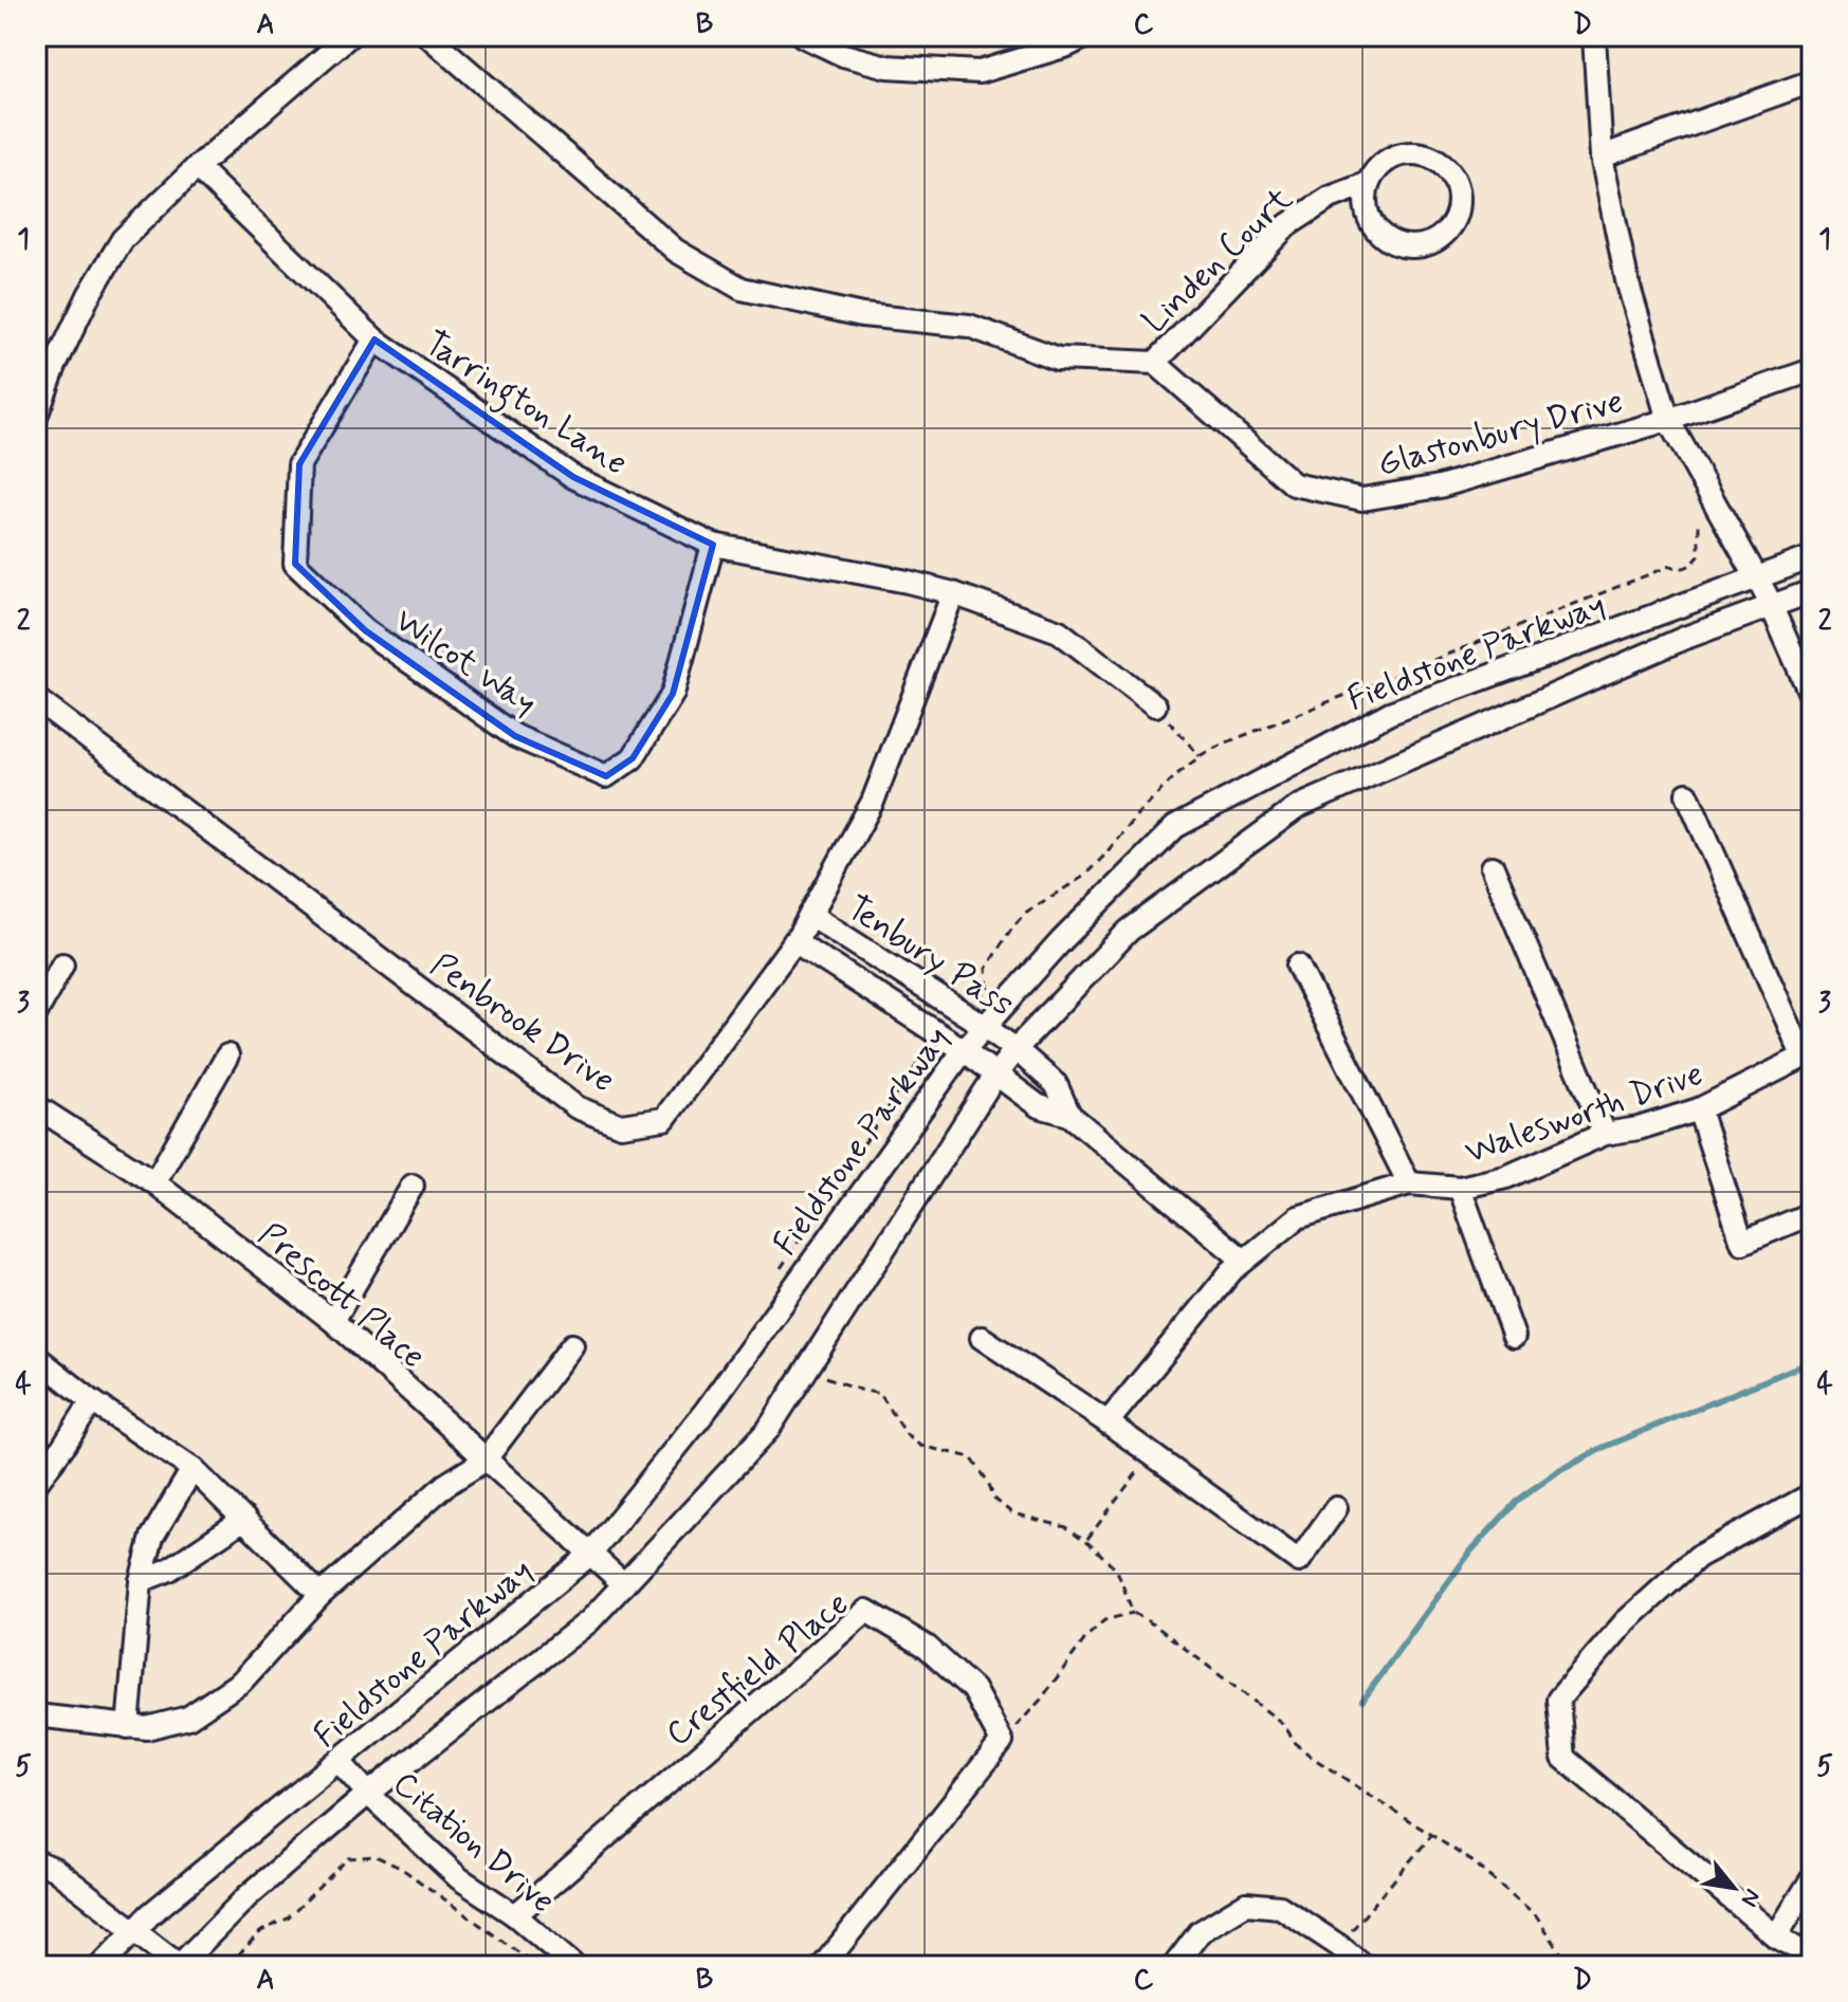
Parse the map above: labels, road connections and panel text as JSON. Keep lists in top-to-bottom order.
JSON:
{
  "streets": {
    "street": [
      "Linden Court",
      "Tarrington Lane",
      "Glastonbury Drive",
      "Fieldstone Parkway",
      "Wilcot Way",
      "Tenbury Pass",
      "Penbrook Drive",
      "Walesworth Drive",
      "Prescott Place",
      "Crestfield Place",
      "Citation Drive"
    ]
  },
  "crossings": [
    ["Linden Court", "Glastonbury Drive"],
    ["Tarrington Lane", "Wilcot Way"],
    ["Tarrington Lane", "Penbrook Drive"],
    ["Fieldstone Parkway", "Tenbury Pass"],
    ["Fieldstone Parkway", "Prescott Place"],
    ["Fieldstone Parkway", "Citation Drive"],
    ["Tenbury Pass", "Penbrook Drive"],
    ["Crestfield Place", "Citation Drive"]
  ],
  "north": "bottom right",
  "grid": {
    "columns": [
      "A",
      "B",
      "C",
      "D"
    ],
    "rows": [
      "1",
      "2",
      "3",
      "4",
      "5"
    ]
  }
}
